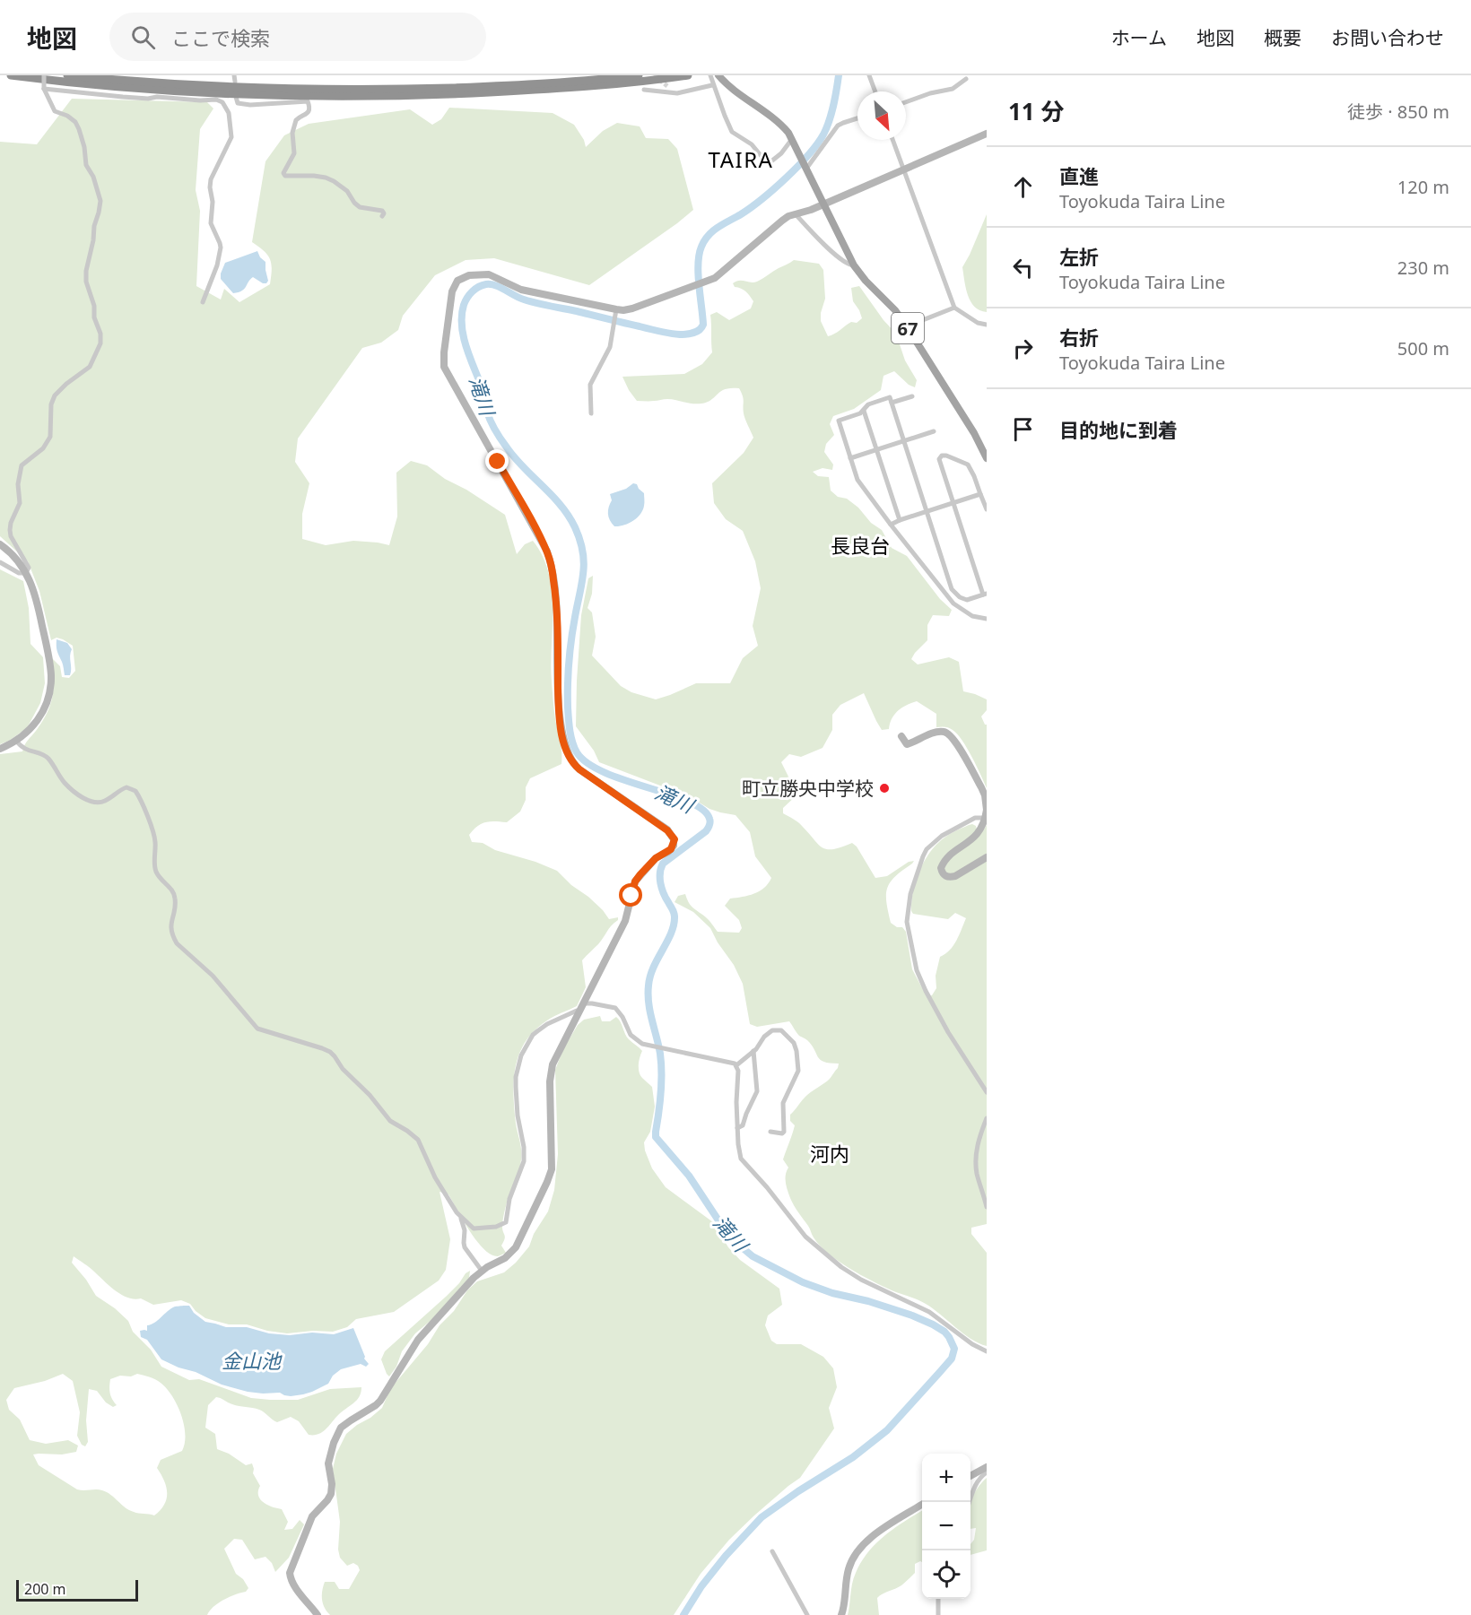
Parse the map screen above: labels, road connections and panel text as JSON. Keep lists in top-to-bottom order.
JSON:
{
  "streets": {
    "main road": ["67"]
  },
  "districts": ["TAIRA", "長良台", "河内"],
  "water": ["滝川", "金山池"],
  "places": ["町立勝央中学校"],
  "scale_bar": "200 m",
  "north": "bottom right",
  "page": {
    "header": "地図",
    "search": "ここで検索",
    "nav": [
      "ホーム",
      "地図",
      "概要",
      "お問い合わせ"
    ],
    "heading": ["11 分", "徒歩 · 850 m"],
    "list": [
      ["直進", "Toyokuda Taira Line", "120 m"],
      ["左折", "Toyokuda Taira Line", "230 m"],
      ["右折", "Toyokuda Taira Line", "500 m"],
      "目的地に到着"
    ],
    "map_buttons": ["+", "−"],
    "scale": "200 m"
  }
}
